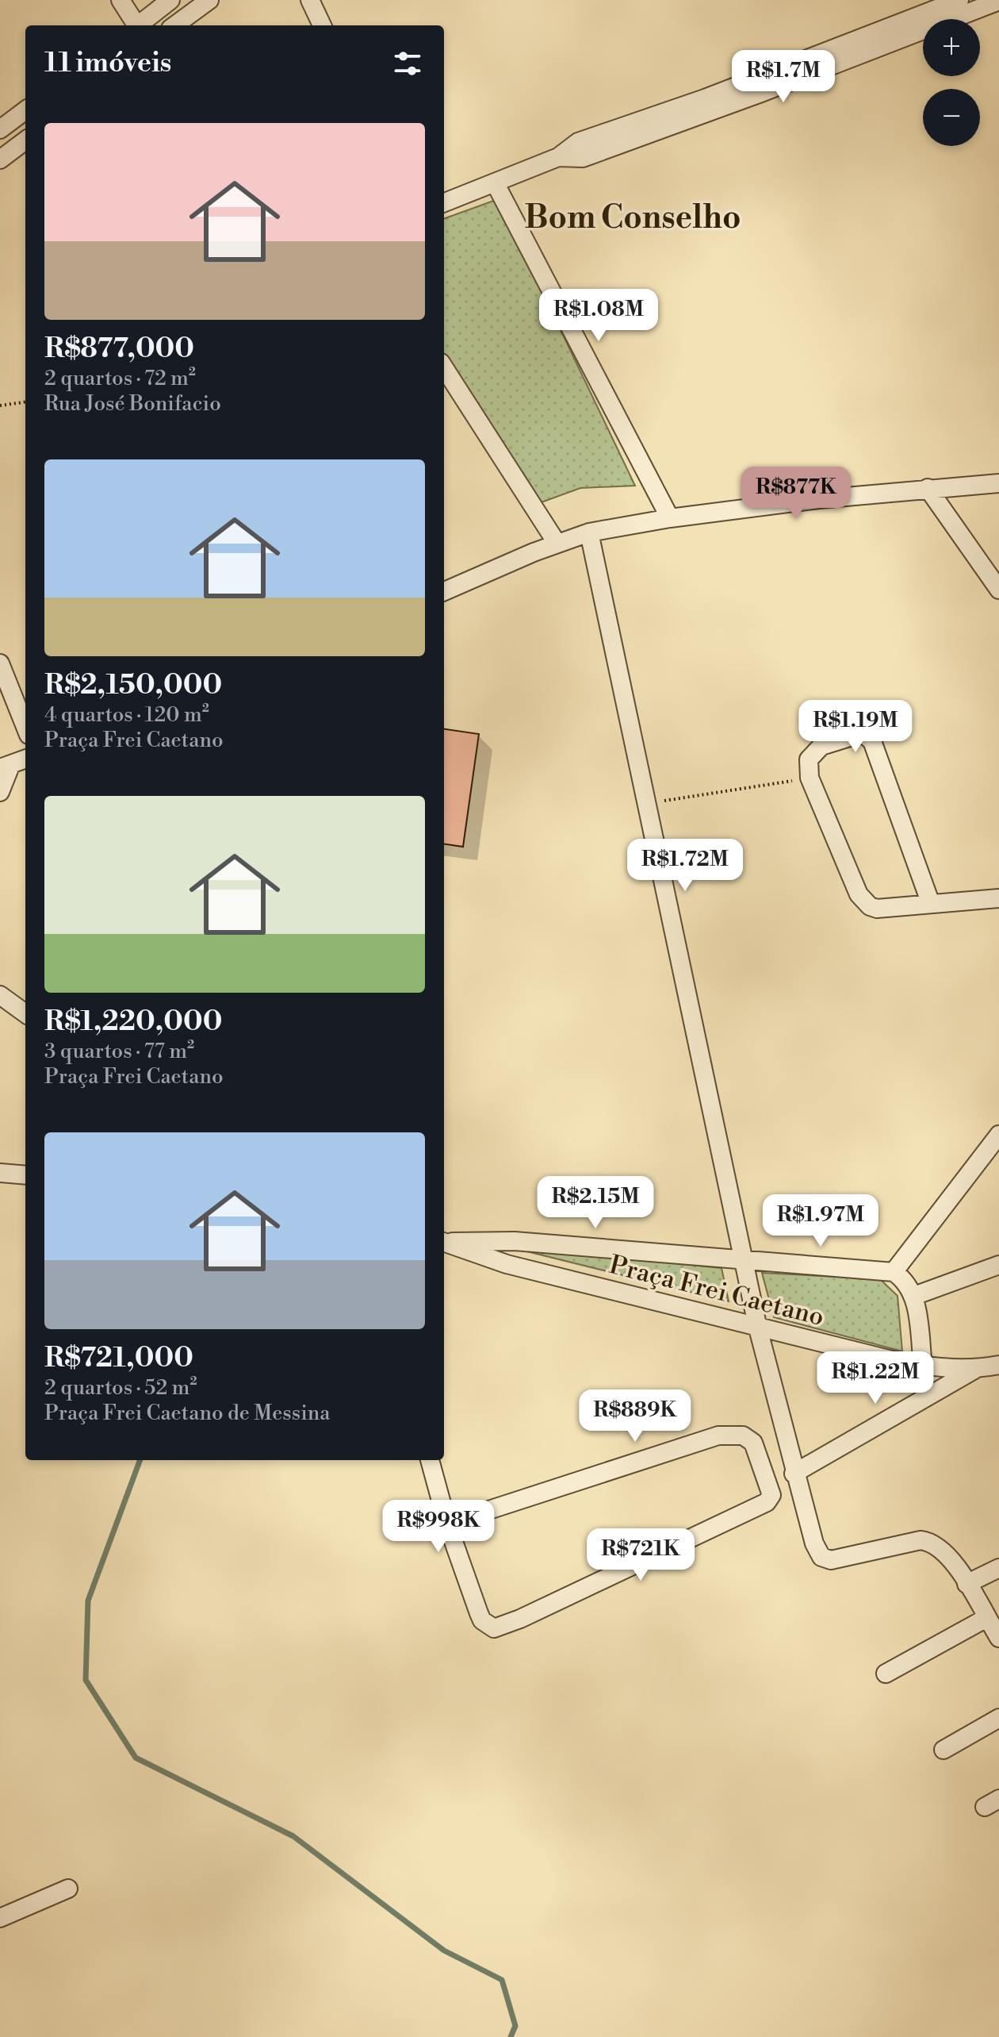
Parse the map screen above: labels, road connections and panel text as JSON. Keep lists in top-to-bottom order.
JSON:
{
  "streets": {
    "street": ["Praça Frei Caetano"]
  },
  "districts": ["Bom Conselho"],
  "page": {
    "map_buttons": ["+", "−"],
    "heading": "11 imóveis",
    "price": [
      "R$1.7M",
      "R$1.08M",
      "R$877K",
      "R$1.19M",
      "R$1.72M",
      "R$2.15M",
      "R$1.97M",
      "R$1.22M",
      "R$889K",
      "R$998K",
      "R$721K"
    ],
    "list": [
      {
        "name": "R$877,000",
        "note": "2 quartos · 72 m² · Rua José Bonifacio"
      },
      {
        "name": "R$2,150,000",
        "note": "4 quartos · 120 m² · Praça Frei Caetano"
      },
      {
        "name": "R$1,220,000",
        "note": "3 quartos · 77 m² · Praça Frei Caetano"
      },
      {
        "name": "R$721,000",
        "note": "2 quartos · 52 m² · Praça Frei Caetano de Messina"
      }
    ]
  }
}
